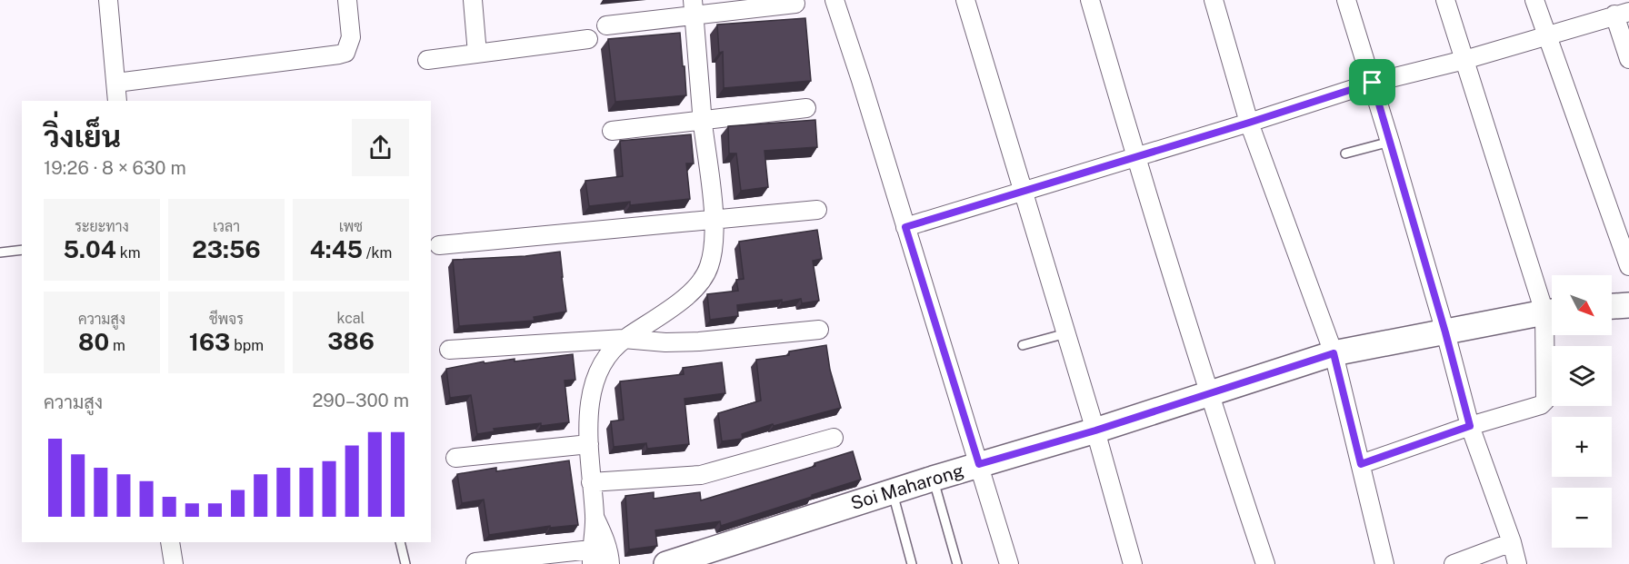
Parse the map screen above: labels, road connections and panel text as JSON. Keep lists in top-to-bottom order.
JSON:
{
  "streets": {
    "street": ["Soi Maharong"]
  },
  "north": "bottom right",
  "page": {
    "heading": ["วิ่งเย็น", "19:26 · 8 × 630 m"],
    "stats": [
      ["ระยะทาง", "5.04 km"],
      ["เวลา", "23:56"],
      ["เพซ", "4:45 /km"],
      ["ความสูง", "80 m"],
      ["ชีพจร", "163 bpm"],
      ["kcal", "386"]
    ],
    "map_buttons": ["+", "−"],
    "chart": ["ความสูง", "290–300 m"]
  }
}
